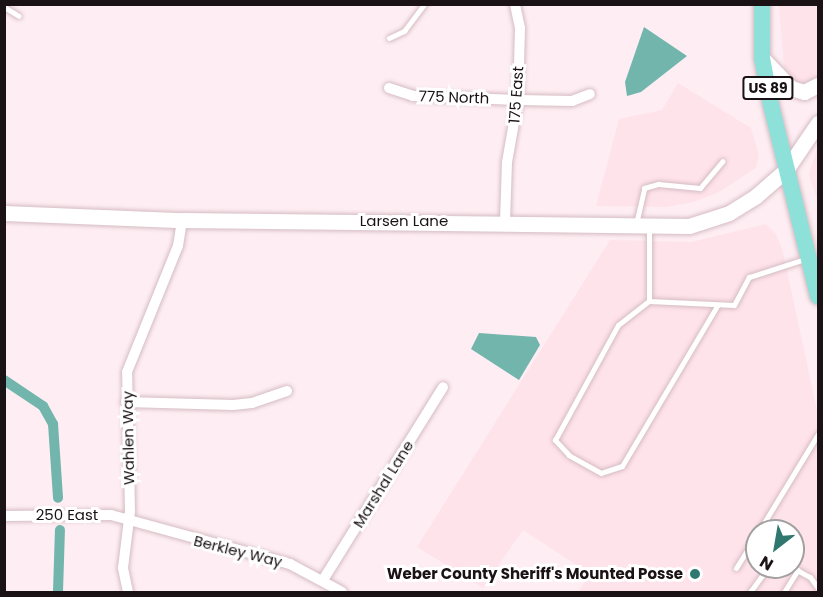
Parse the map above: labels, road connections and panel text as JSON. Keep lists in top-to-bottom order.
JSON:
{
  "streets": {
    "main road": ["US 89", "Larsen Lane"],
    "street": [
      "175 East",
      "775 North",
      "Wahlen Way",
      "Marshal Lane",
      "250 East",
      "Berkley Way"
    ]
  },
  "crossings": [
    ["US 89", "Larsen Lane"],
    ["175 East", "775 North"],
    ["175 East", "Larsen Lane"],
    ["Larsen Lane", "Wahlen Way"],
    ["Wahlen Way", "250 East"],
    ["Wahlen Way", "Berkley Way"],
    ["Marshal Lane", "Berkley Way"],
    ["250 East", "Berkley Way"]
  ],
  "places": ["Weber County Sheriff's Mounted Posse"],
  "north": "bottom left"
}
